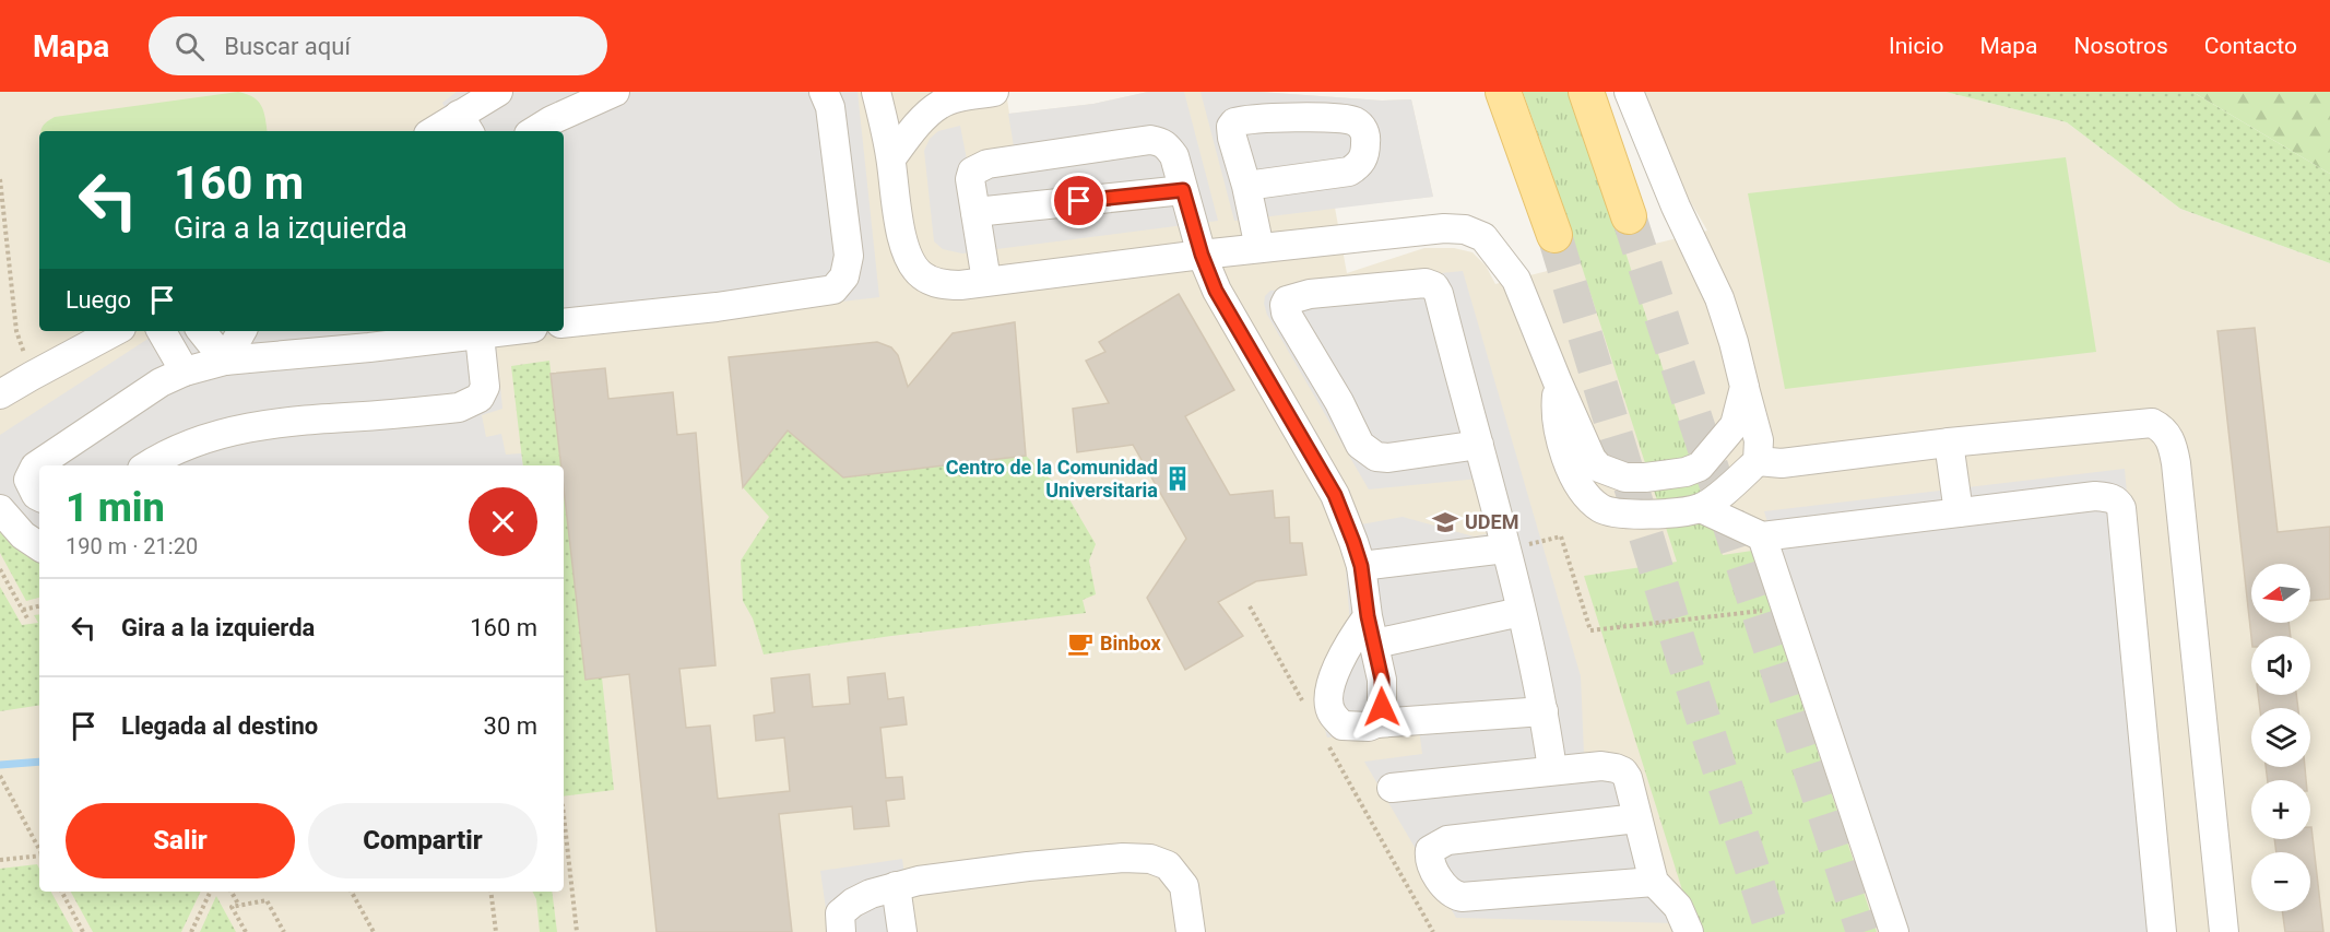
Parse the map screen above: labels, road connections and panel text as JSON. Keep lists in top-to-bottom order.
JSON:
{
  "places": {
    "building": ["Centro de la Comunidad Universitaria"],
    "school or university": ["UDEM"],
    "cafe": ["Binbox"]
  },
  "north": "left",
  "page": {
    "header": "Mapa",
    "search": "Buscar aquí",
    "nav": [
      "Inicio",
      "Mapa",
      "Nosotros",
      "Contacto"
    ],
    "turn": ["160 m", "Gira a la izquierda"],
    "then": "Luego",
    "heading": ["1 min", "190 m · 21:20"],
    "map_buttons": ["+", "−"],
    "list": [
      {
        "name": "Gira a la izquierda",
        "value": "160 m"
      },
      {
        "name": "Llegada al destino",
        "value": "30 m"
      }
    ],
    "buttons": ["Salir", "Compartir"]
  }
}
